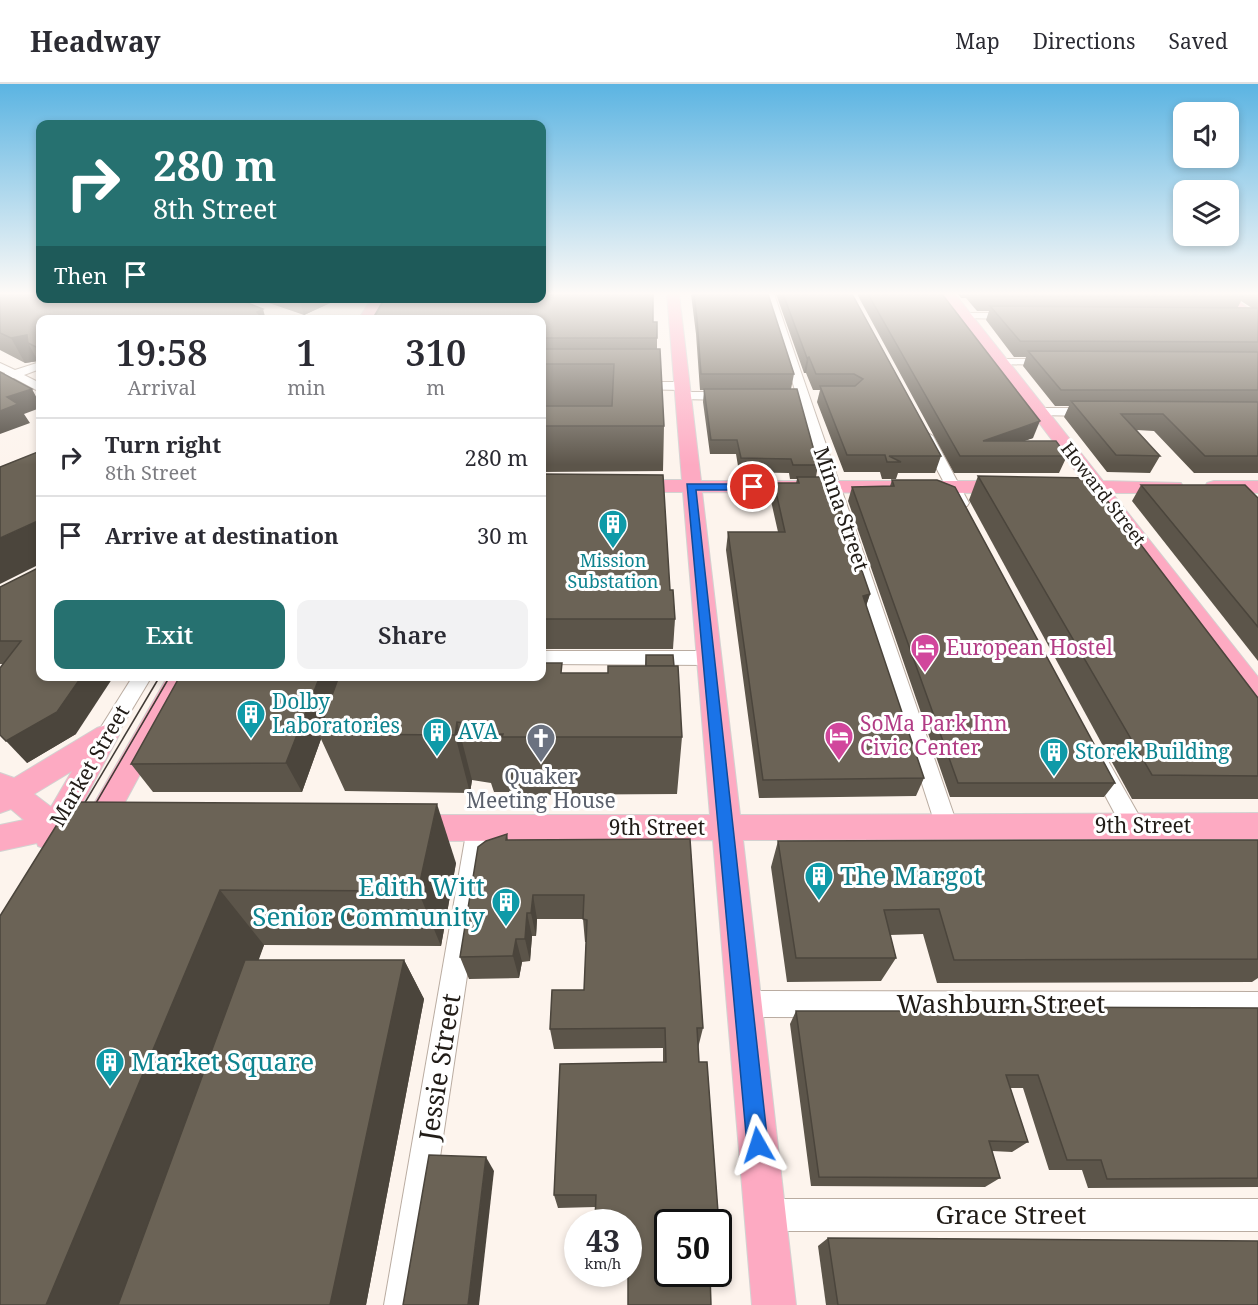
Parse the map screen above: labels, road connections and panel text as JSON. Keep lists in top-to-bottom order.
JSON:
{
  "streets": {
    "main road": ["Howard Street", "Market Street", "9th Street"],
    "street": [
      "Minna Street",
      "Washburn Street",
      "Jessie Street",
      "Grace Street"
    ]
  },
  "crossings": [
    ["Minna Street", "9th Street"],
    ["9th Street", "Jessie Street"]
  ],
  "places": {
    "building": [
      "Mission Substation",
      "Dolby Laboratories",
      "AVA",
      "Storek Building",
      "The Margot",
      "Edith Witt Senior Community",
      "Market Square"
    ],
    "hotel": ["European Hostel", "SoMa Park Inn Civic Center"],
    "church": ["Quaker Meeting House"]
  },
  "page": {
    "header": "Headway",
    "nav": ["Map", "Directions", "Saved"],
    "turn": ["280 m", "8th Street"],
    "then": "Then",
    "eta": [
      "19:58",
      "Arrival",
      "1",
      "min",
      "310",
      "m"
    ],
    "list": [
      {
        "name": "Turn right",
        "note": "8th Street",
        "value": "280 m"
      },
      {
        "name": "Arrive at destination",
        "value": "30 m"
      }
    ],
    "buttons": ["Exit", "Share"],
    "speed": "43 km/h",
    "limit": "50"
  }
}
